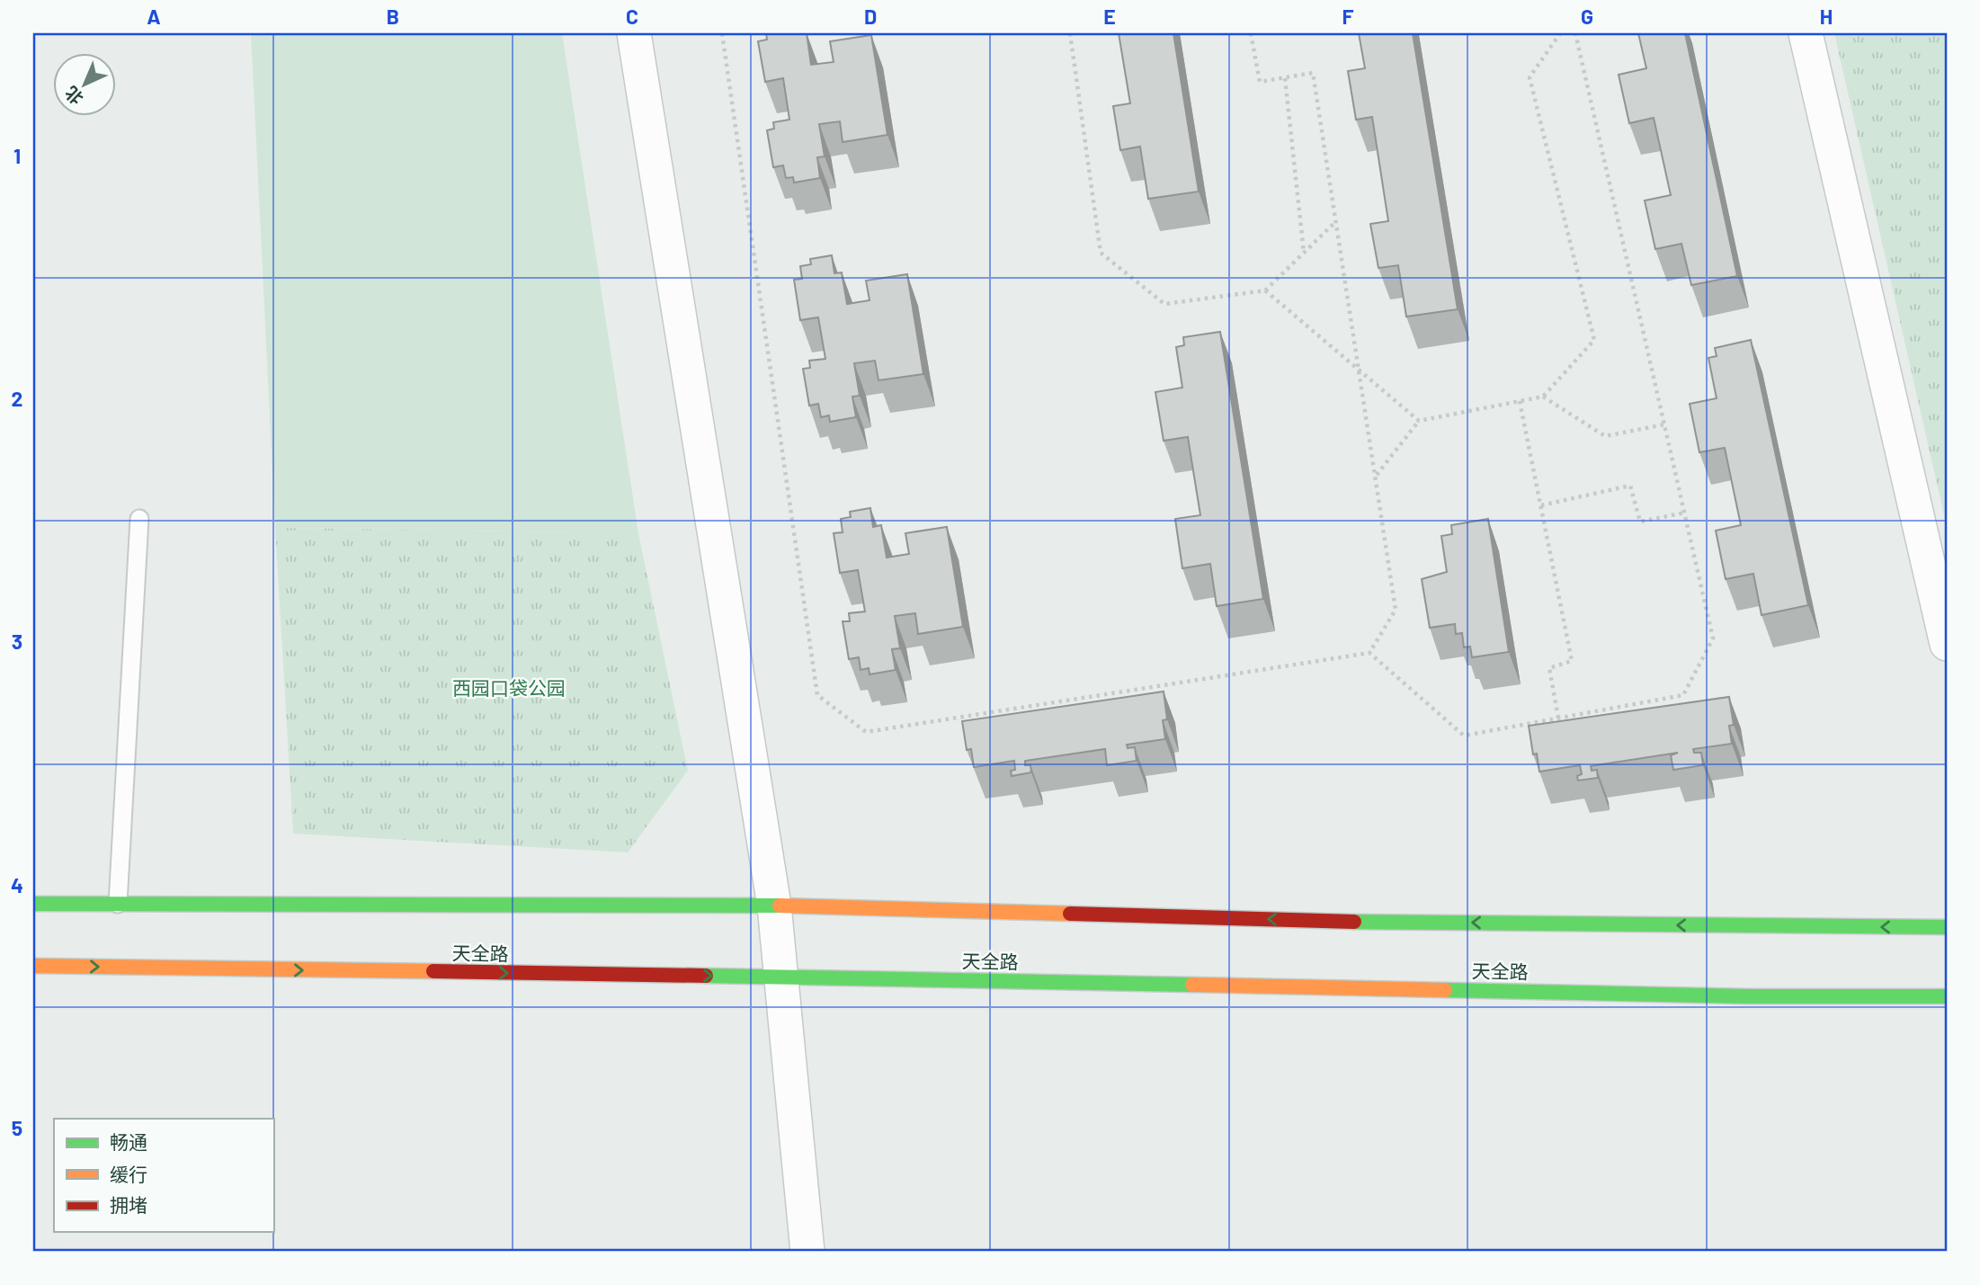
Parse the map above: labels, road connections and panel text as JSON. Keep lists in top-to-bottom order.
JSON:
{
  "streets": {
    "street": ["天全路"]
  },
  "parks": ["西园口袋公园"],
  "legend": ["畅通", "缓行", "拥堵"],
  "north": "bottom left",
  "grid": {
    "columns": [
      "A",
      "B",
      "C",
      "D",
      "E",
      "F",
      "G",
      "H"
    ],
    "rows": [
      "1",
      "2",
      "3",
      "4",
      "5"
    ]
  }
}
